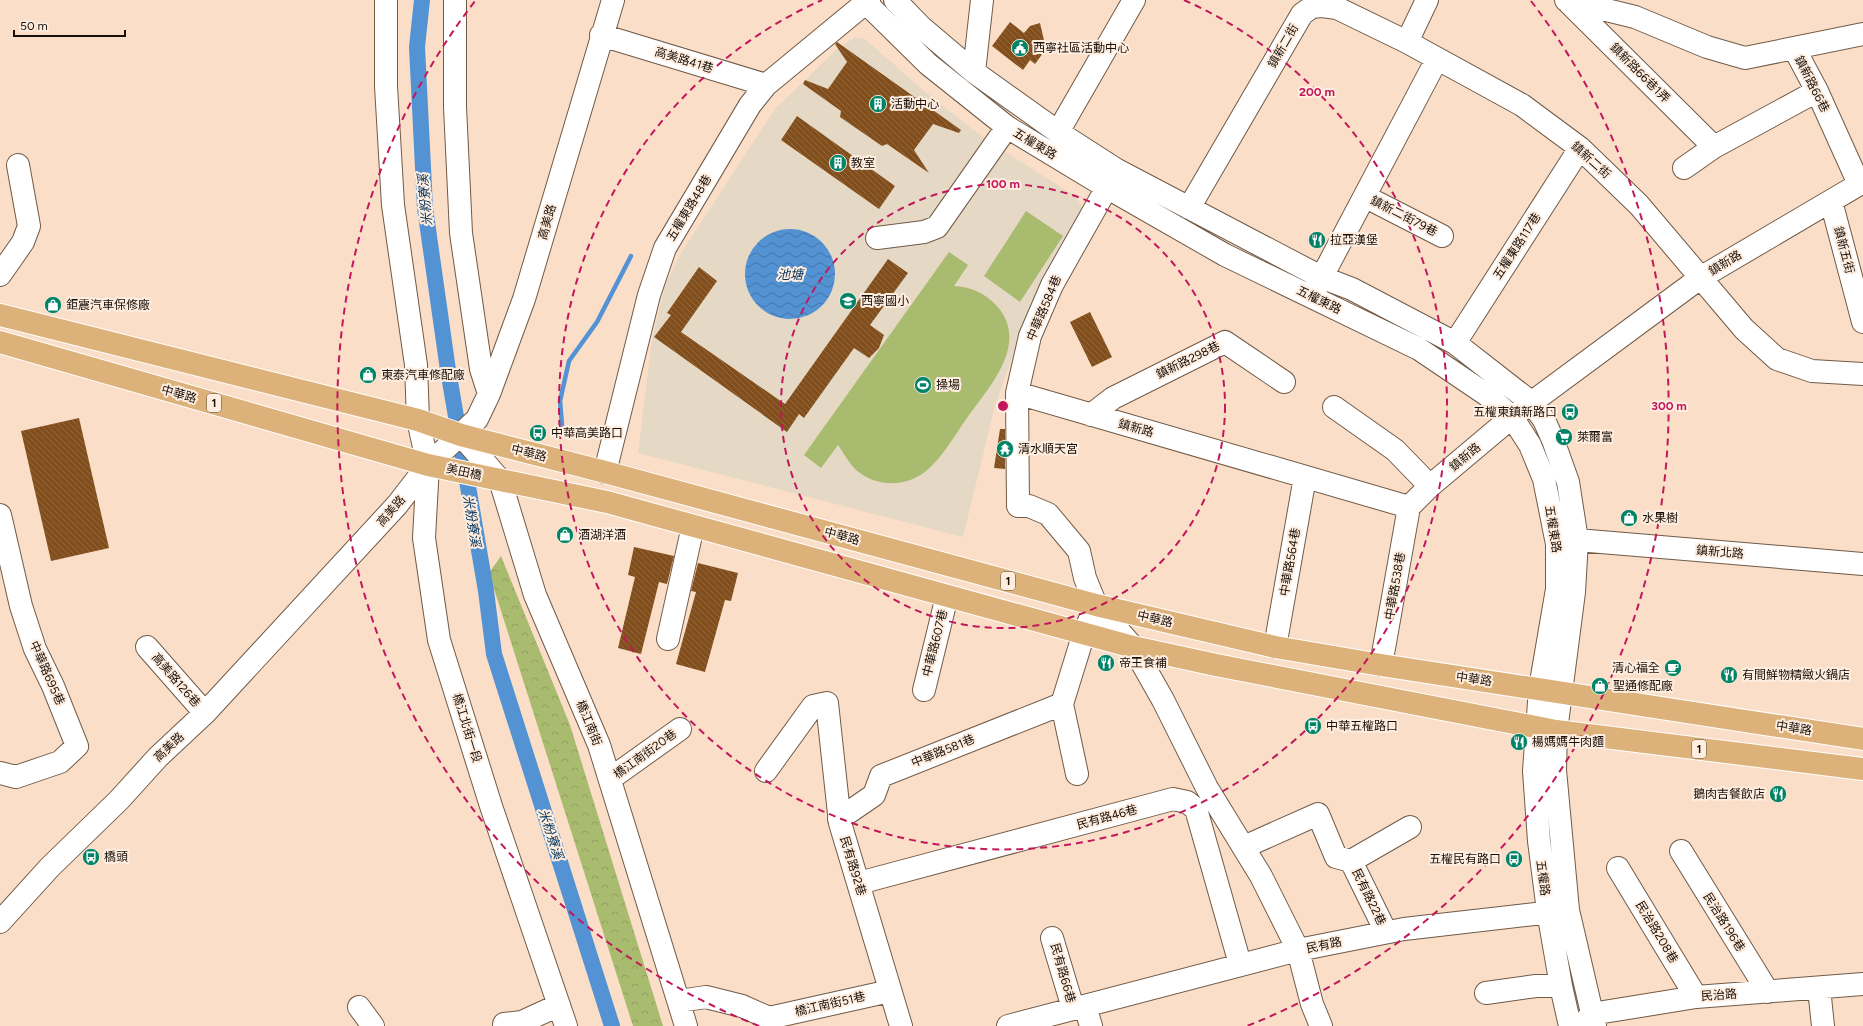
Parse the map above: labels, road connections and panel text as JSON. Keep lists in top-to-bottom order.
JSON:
{
  "streets": {
    "main road": ["中華路", "1", "美田橋"],
    "street": [
      "鎮新二街",
      "高美路41巷",
      "鎮新路66巷1弄",
      "鎮新路66巷",
      "五權東路",
      "五權東路48巷",
      "鎮新二街79巷",
      "高美路",
      "五權東路117巷",
      "鎮新五街",
      "鎮新路",
      "中華路584巷",
      "鎮新路298巷",
      "鎮新北路",
      "中華路564巷",
      "中華路538巷",
      "中華路607巷",
      "中華路695巷",
      "高美路126巷",
      "橋江南街",
      "橋江北街一段",
      "中華路581巷",
      "橋江南街20巷",
      "民有路46巷",
      "民有路92巷",
      "五權路",
      "民有路22巷",
      "民治路196巷",
      "民治路208巷",
      "民有路",
      "民有路66巷",
      "民治路",
      "橋江南街51巷"
    ]
  },
  "crossings": [
    ["鎮新二街", "五權東路"],
    ["鎮新二街", "五權東路117巷"],
    ["鎮新二街", "鎮新路"],
    ["高美路41巷", "五權東路48巷"],
    ["高美路41巷", "高美路"],
    ["鎮新路66巷", "鎮新路"],
    ["五權東路", "五權東路48巷"],
    ["五權東路", "五權東路117巷"],
    ["五權東路", "鎮新路"],
    ["五權東路", "中華路584巷"],
    ["五權東路", "中華路"],
    ["五權東路", "1"],
    ["五權東路", "鎮新北路"],
    ["五權東路", "五權路"],
    ["五權東路48巷", "中華路"],
    ["高美路", "中華路"],
    ["高美路", "1"],
    ["高美路", "美田橋"],
    ["高美路", "高美路126巷"],
    ["高美路", "橋江南街"],
    ["高美路", "橋江北街一段"],
    ["鎮新五街", "鎮新路"],
    ["鎮新路", "中華路584巷"],
    ["鎮新路", "鎮新路298巷"],
    ["鎮新路", "中華路564巷"],
    ["鎮新路", "中華路538巷"],
    ["中華路584巷", "中華路"],
    ["中華路584巷", "1"],
    ["中華路", "1"],
    ["中華路", "美田橋"],
    ["中華路", "中華路564巷"],
    ["中華路", "中華路538巷"],
    ["中華路", "橋江南街"],
    ["中華路", "橋江北街一段"],
    ["1", "美田橋"],
    ["1", "中華路607巷"],
    ["1", "橋江南街"],
    ["1", "橋江北街一段"],
    ["1", "五權路"],
    ["美田橋", "橋江南街"],
    ["美田橋", "橋江北街一段"],
    ["橋江南街", "橋江南街20巷"],
    ["橋江南街", "橋江南街51巷"],
    ["中華路581巷", "民有路92巷"],
    ["民有路46巷", "民有路92巷"],
    ["民有路46巷", "民有路"],
    ["民有路92巷", "橋江南街51巷"],
    ["五權路", "民有路"],
    ["五權路", "民治路"],
    ["民有路22巷", "民有路"],
    ["民治路196巷", "民治路"],
    ["民治路208巷", "民治路"],
    ["民有路", "民有路66巷"]
  ],
  "water": ["米粉寮溪", "池塘"],
  "places": {
    "public building": ["西寧社區活動中心"],
    "building": ["活動中心", "教室"],
    "restaurant": [
      "拉亞漢堡",
      "帝王食補",
      "有間鮮物精緻火鍋店",
      "楊媽媽牛肉麵",
      "鵝肉吉餐飲店"
    ],
    "school or university": ["西寧國小"],
    "shop": [
      "鉅震汽車保修廠",
      "東泰汽車修配廠",
      "水果樹",
      "酒湖洋酒",
      "聖通修配廠"
    ],
    "sports": ["操場"],
    "bus stop": [
      "五權東鎮新路口",
      "中華高美路口",
      "中華五權路口",
      "橋頭",
      "五權民有路口"
    ],
    "supermarket": ["萊爾富"],
    "temple": ["清水順天宮"],
    "cafe": ["清心福全"]
  },
  "scale_bar": "50 m",
  "rings": ["200 m", "100 m", "300 m"]
}
